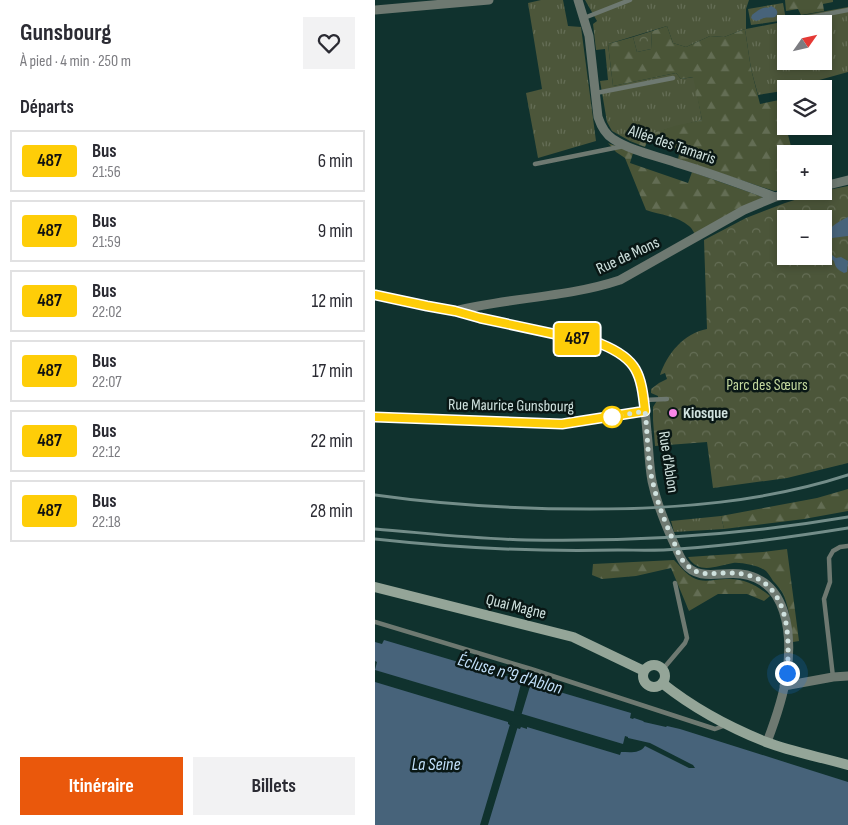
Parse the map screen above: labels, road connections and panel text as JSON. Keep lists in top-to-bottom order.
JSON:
{
  "streets": {
    "main road": ["Quai Magne"],
    "street": [
      "Allée des Tamaris",
      "Rue de Mons",
      "Rue Maurice Gunsbourg",
      "Rue d'Ablon"
    ]
  },
  "crossings": [
    ["Allée des Tamaris", "Rue de Mons"],
    ["Rue de Mons", "Rue d'Ablon"],
    ["Rue Maurice Gunsbourg", "Rue d'Ablon"]
  ],
  "water": ["Écluse n°9 d'Ablon", "La Seine"],
  "parks": ["Parc des Sœurs"],
  "places": ["Kiosque"],
  "lines": ["bus line 487"],
  "north": "top right",
  "page": {
    "heading": [
      ["Gunsbourg", "À pied · 4 min · 250 m"],
      "Départs"
    ],
    "on_map": "487",
    "map_buttons": ["+", "−"],
    "list": [
      {
        "mark": "487",
        "name": "Bus",
        "note": "21:56",
        "value": "6 min"
      },
      {
        "mark": "487",
        "name": "Bus",
        "note": "21:59",
        "value": "9 min"
      },
      {
        "mark": "487",
        "name": "Bus",
        "note": "22:02",
        "value": "12 min"
      },
      {
        "mark": "487",
        "name": "Bus",
        "note": "22:07",
        "value": "17 min"
      },
      {
        "mark": "487",
        "name": "Bus",
        "note": "22:12",
        "value": "22 min"
      },
      {
        "mark": "487",
        "name": "Bus",
        "note": "22:18",
        "value": "28 min"
      }
    ],
    "buttons": ["Itinéraire", "Billets"]
  }
}
